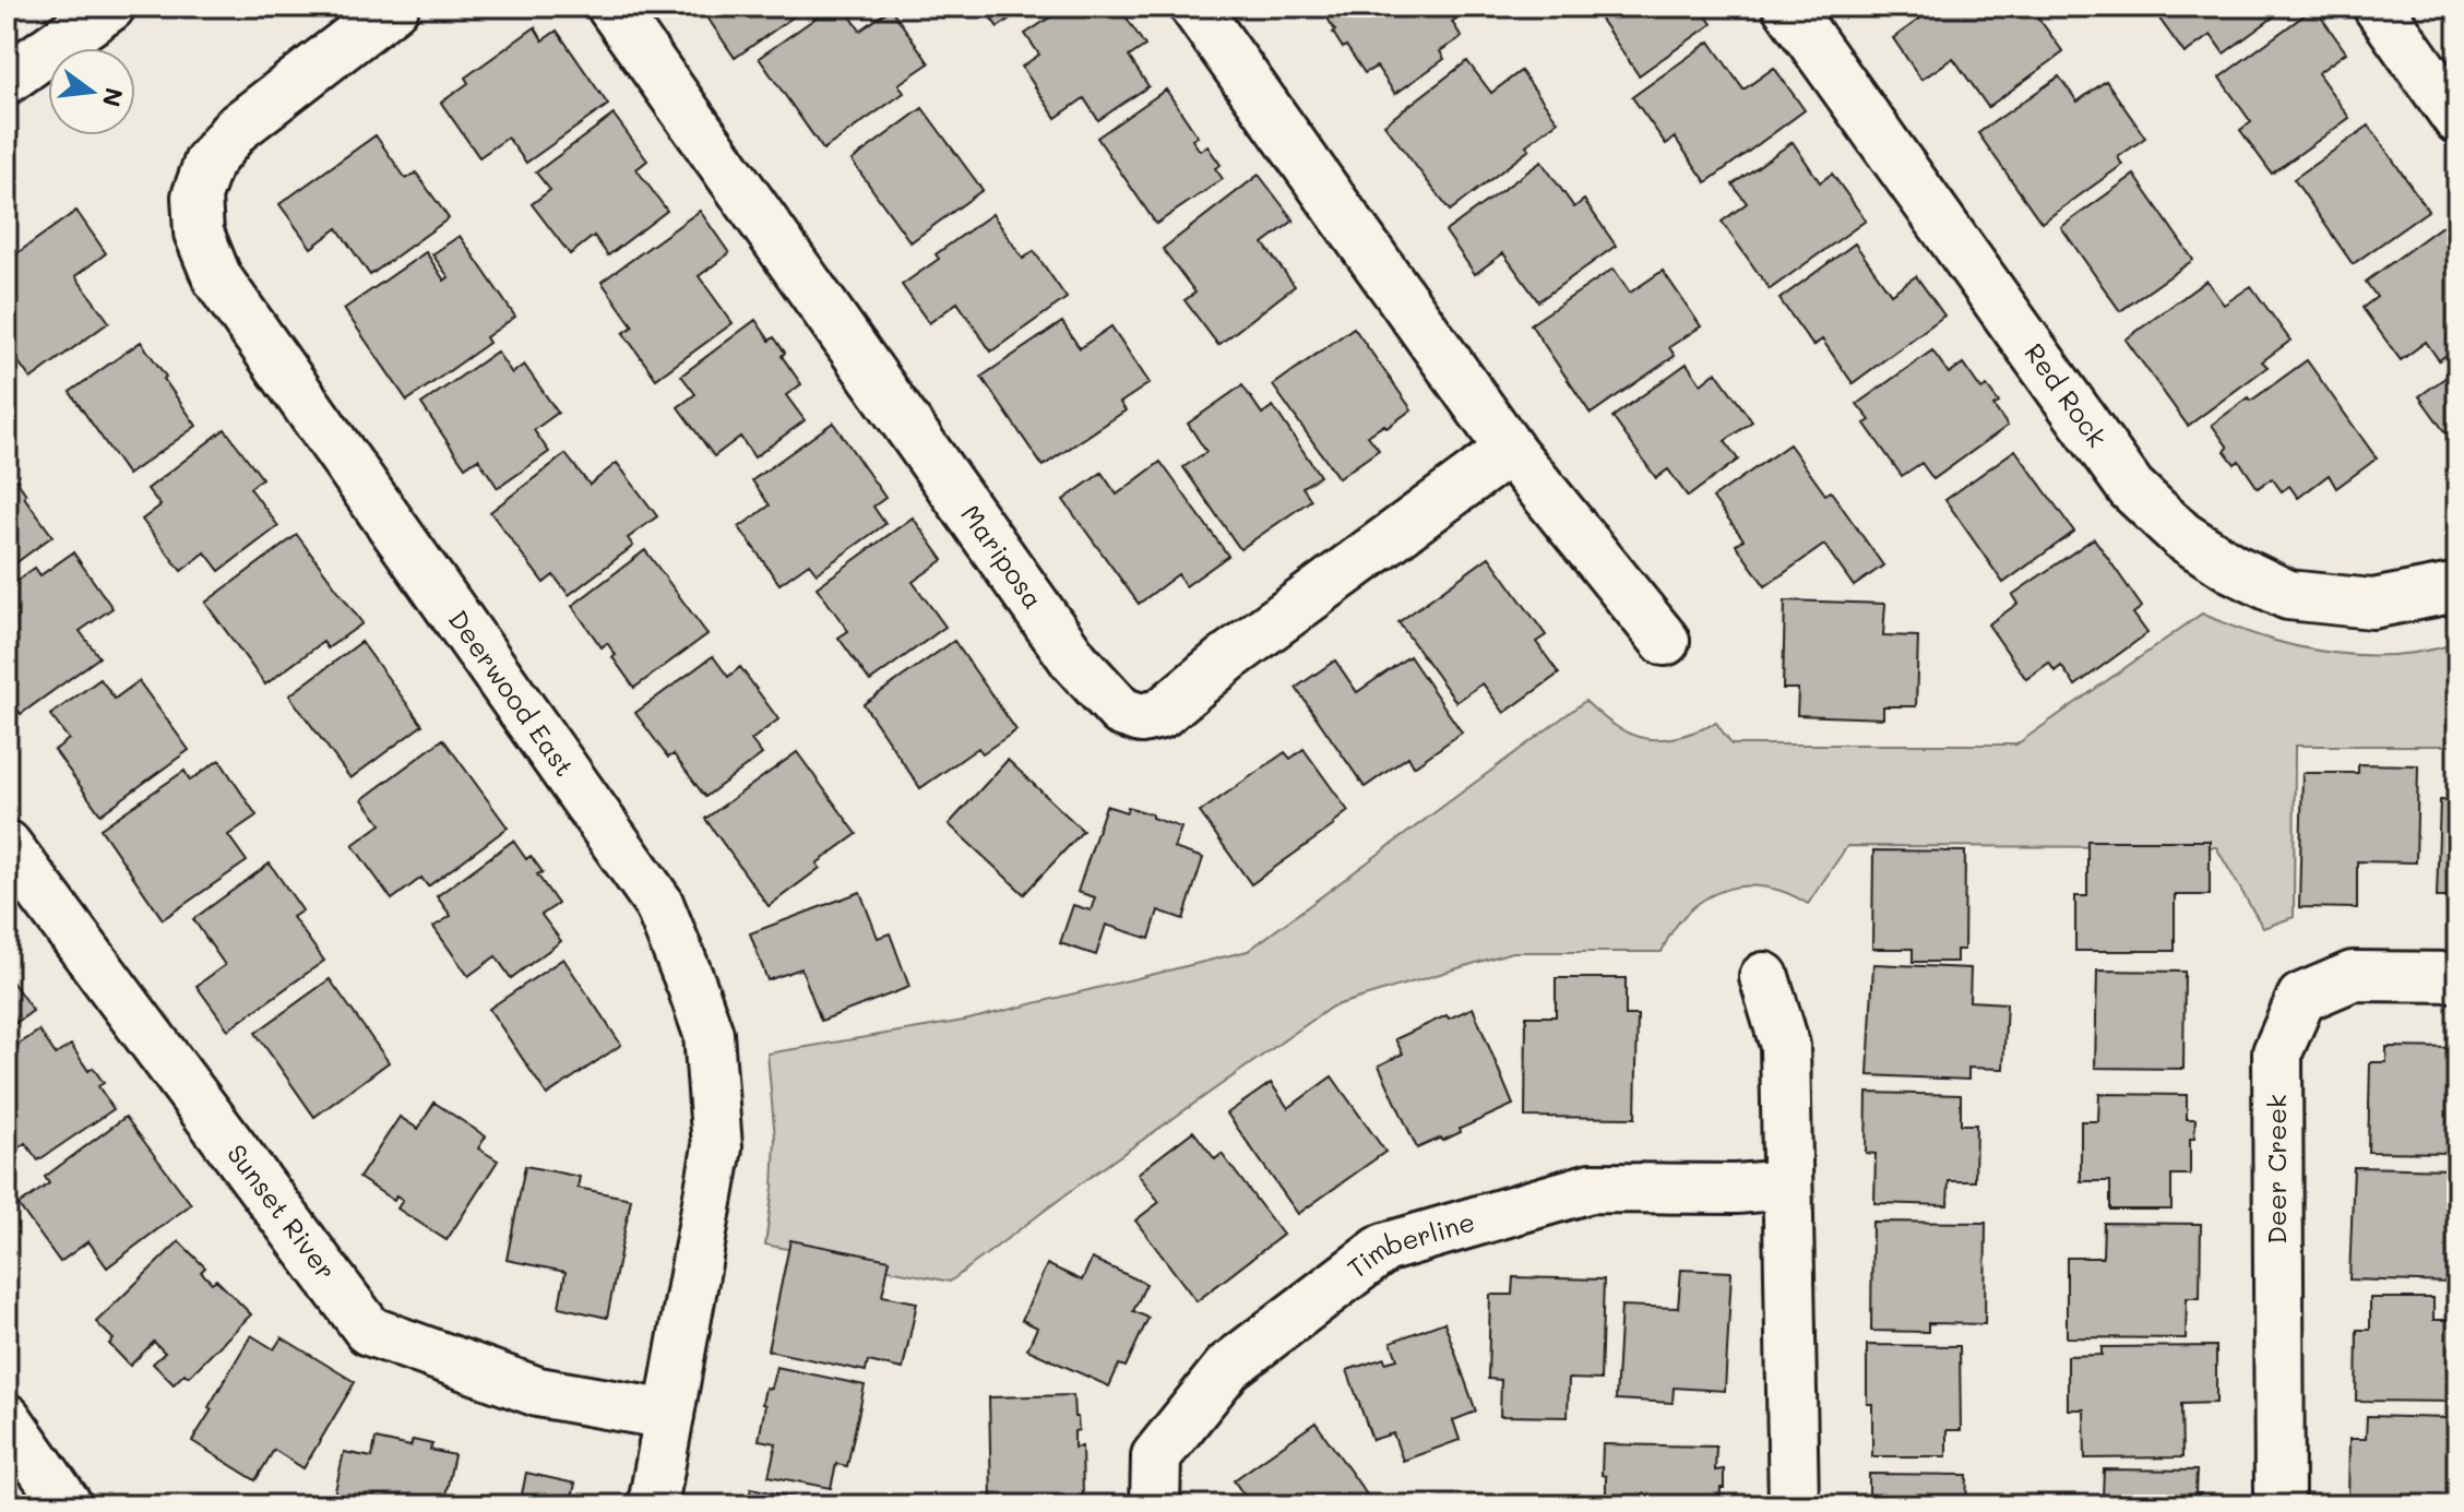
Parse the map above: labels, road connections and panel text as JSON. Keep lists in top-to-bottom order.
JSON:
{
  "streets": {
    "street": [
      "Red Rock",
      "Mariposa",
      "Deerwood East",
      "Deer Creek",
      "Sunset River",
      "Timberline"
    ]
  },
  "crossings": [
    ["Deerwood East", "Sunset River"]
  ],
  "north": "right"
}
